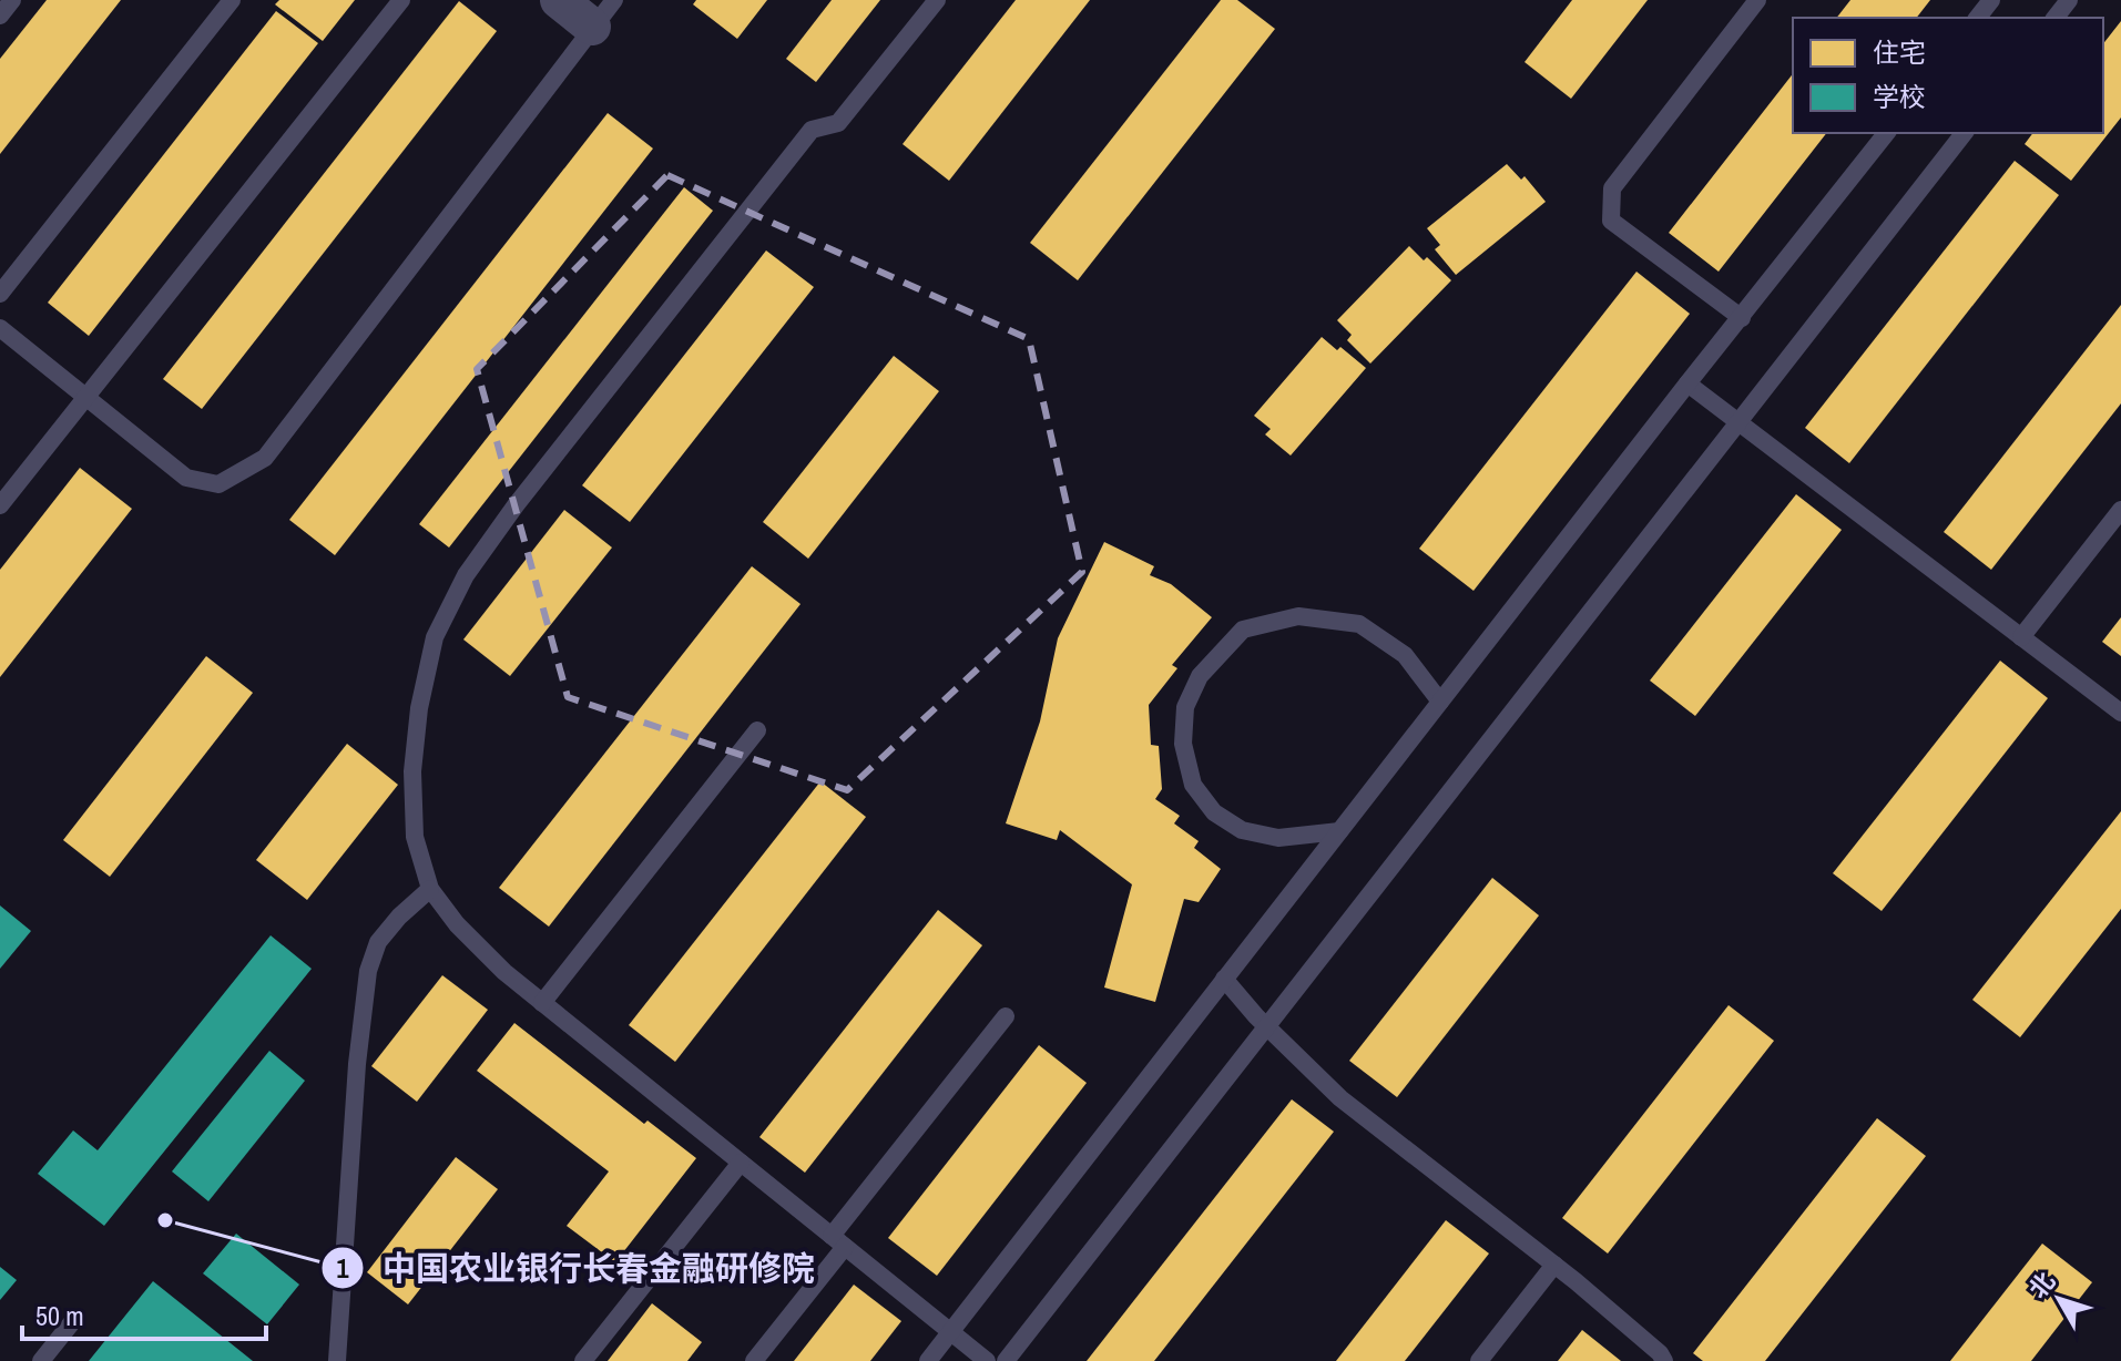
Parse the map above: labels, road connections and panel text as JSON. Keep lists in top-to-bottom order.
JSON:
{
  "places": ["中国农业银行长春金融研修院"],
  "legend": ["住宅", "学校"],
  "scale_bar": "50 m",
  "north": "top left"
}
